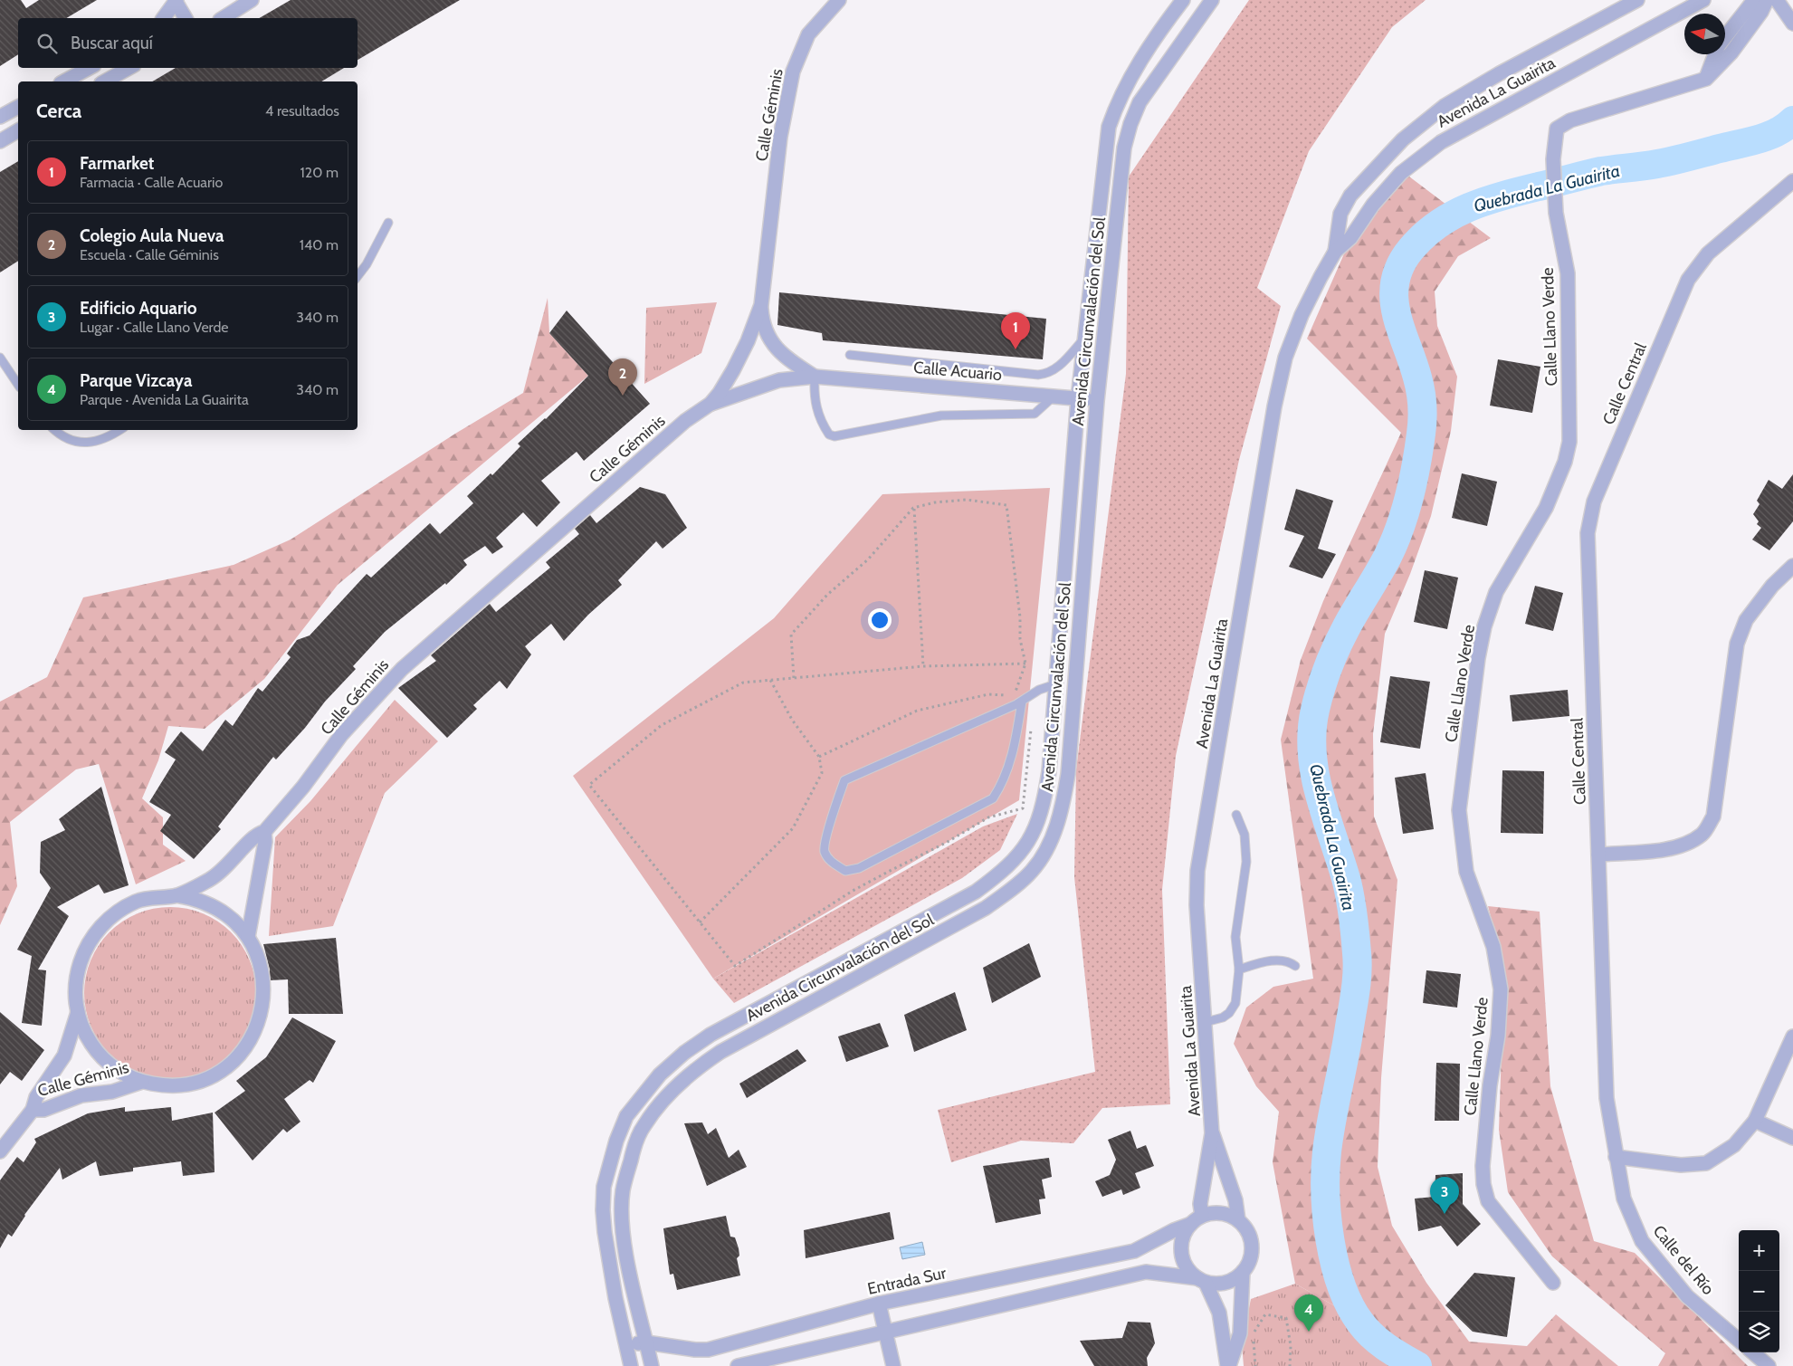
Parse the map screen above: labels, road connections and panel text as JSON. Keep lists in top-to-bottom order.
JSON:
{
  "streets": {
    "street": [
      "Avenida La Guairita",
      "Calle Géminis",
      "Avenida Circunvalación del Sol",
      "Calle Llano Verde",
      "Calle Acuario",
      "Calle Central",
      "Calle del Río",
      "Entrada Sur"
    ]
  },
  "crossings": [
    ["Avenida La Guairita", "Entrada Sur"],
    ["Calle Géminis", "Calle Acuario"],
    ["Avenida Circunvalación del Sol", "Calle Acuario"],
    ["Avenida Circunvalación del Sol", "Entrada Sur"],
    ["Calle Central", "Calle del Río"]
  ],
  "water": ["Quebrada La Guairita"],
  "north": "left",
  "page": {
    "search": "Buscar aquí",
    "heading": ["Cerca", "4 resultados"],
    "list": [
      {
        "mark": "1",
        "name": "Farmarket",
        "note": "Farmacia · Calle Acuario",
        "value": "120 m"
      },
      {
        "mark": "2",
        "name": "Colegio Aula Nueva",
        "note": "Escuela · Calle Géminis",
        "value": "140 m"
      },
      {
        "mark": "3",
        "name": "Edificio Aquario",
        "note": "Lugar · Calle Llano Verde",
        "value": "340 m"
      },
      {
        "mark": "4",
        "name": "Parque Vizcaya",
        "note": "Parque · Avenida La Guairita",
        "value": "340 m"
      }
    ],
    "pins": [
      "1",
      "2",
      "3",
      "4"
    ],
    "map_buttons": ["+", "−"]
  }
}
